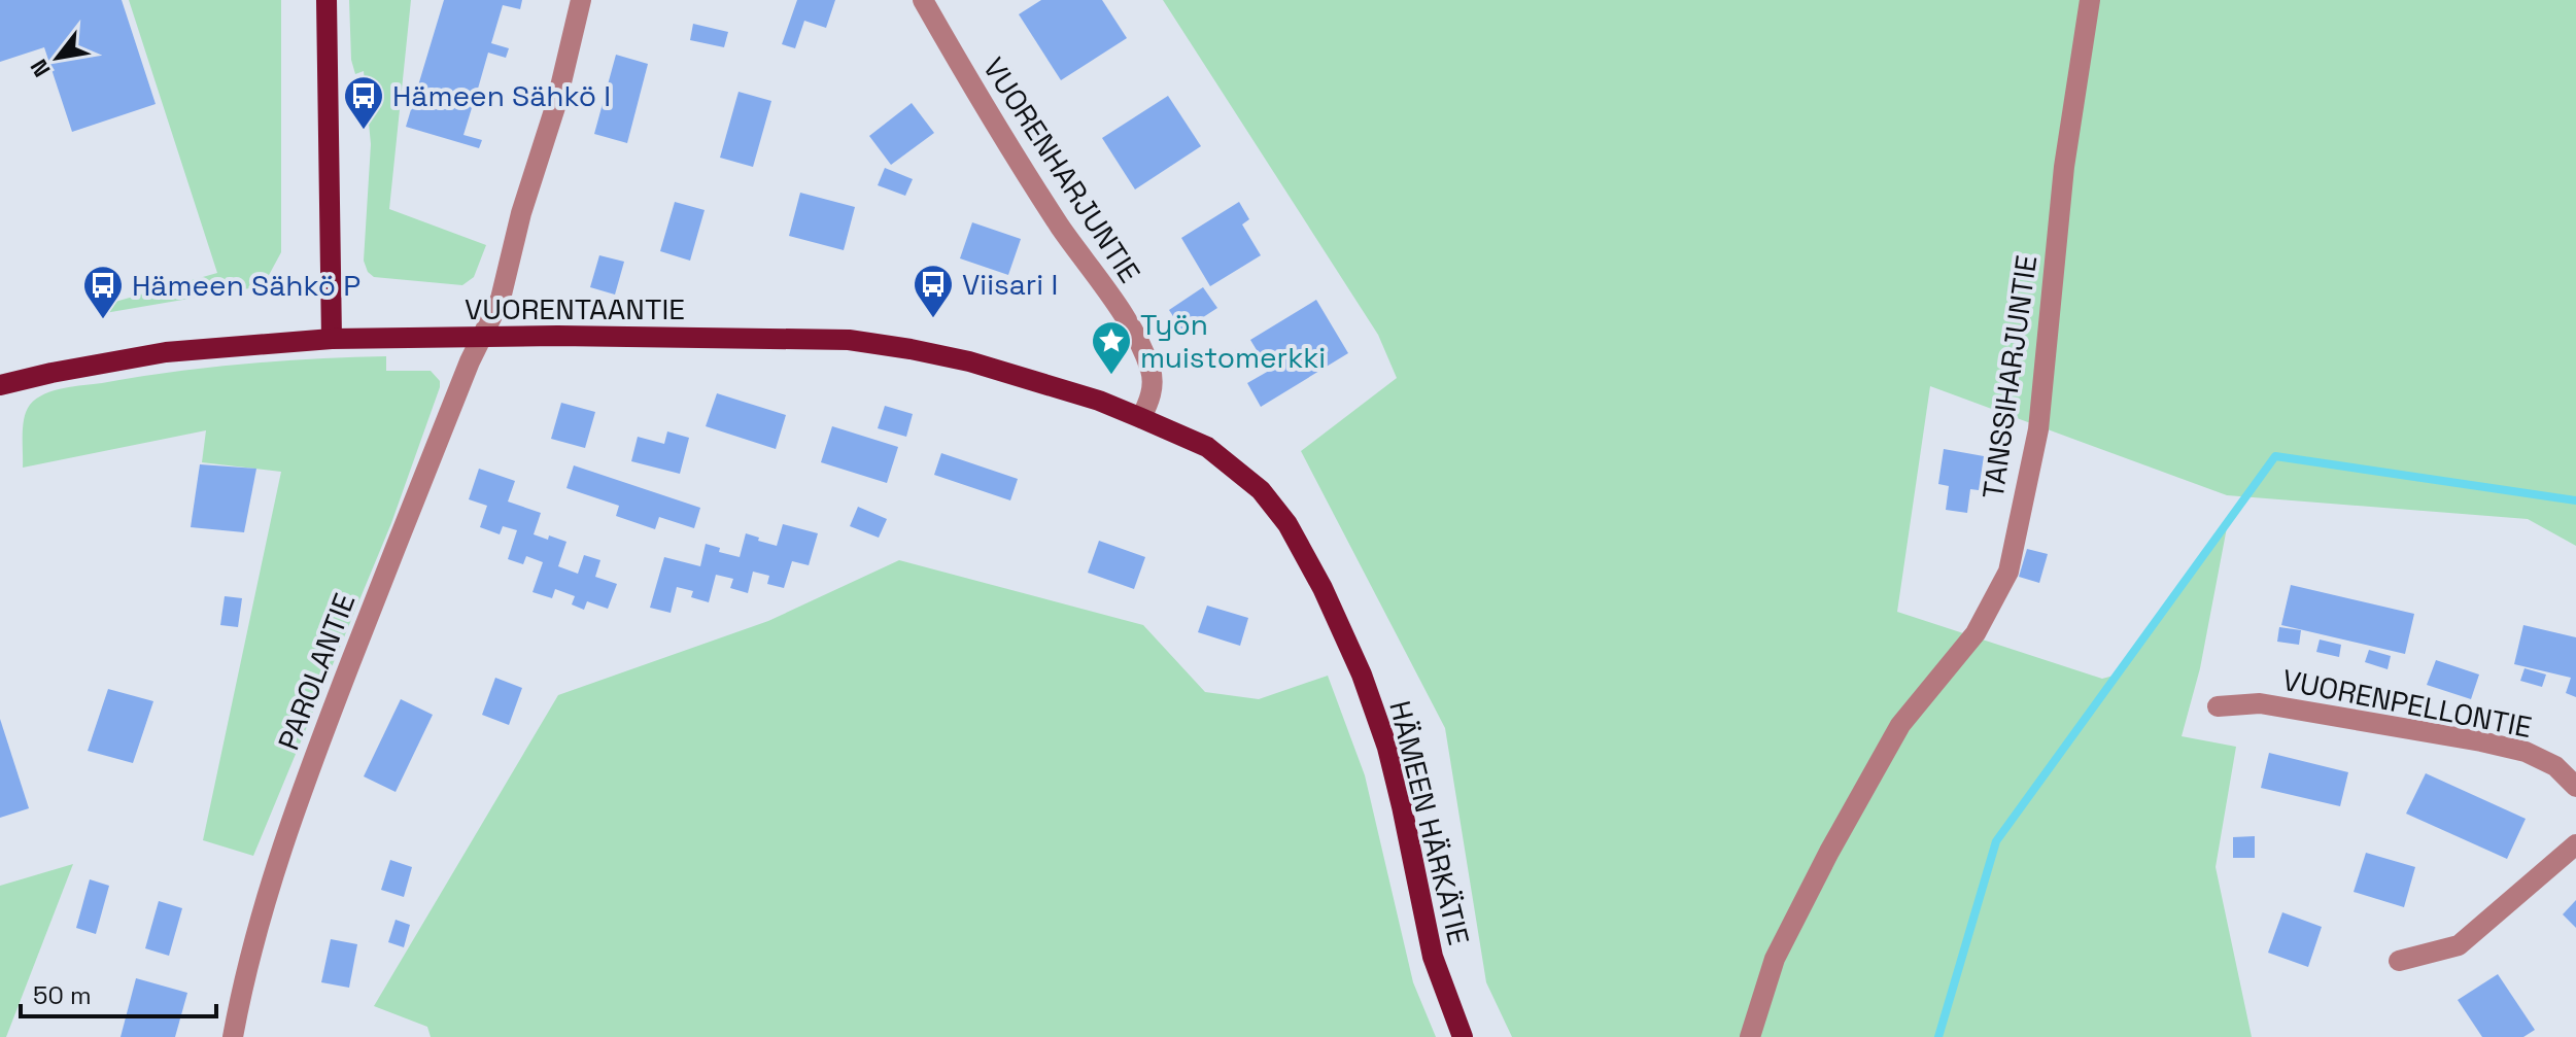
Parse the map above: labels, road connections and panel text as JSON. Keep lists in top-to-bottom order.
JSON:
{
  "streets": {
    "main road": ["VUORENTAANTIE", "HÄMEEN HÄRKÄTIE"],
    "street": [
      "VUORENHARJUNTIE",
      "TANSSIHARJUNTIE",
      "PAROLANTIE",
      "VUORENPELLONTIE"
    ]
  },
  "crossings": [
    ["VUORENHARJUNTIE", "VUORENTAANTIE"],
    ["VUORENHARJUNTIE", "HÄMEEN HÄRKÄTIE"],
    ["VUORENTAANTIE", "PAROLANTIE"],
    ["VUORENTAANTIE", "HÄMEEN HÄRKÄTIE"]
  ],
  "places": {
    "bus stop": ["Hämeen Sähkö I", "Viisari I", "Hämeen Sähkö P"],
    "place": ["Työn muistomerkki"]
  },
  "scale_bar": "50 m",
  "north": "bottom left"
}
